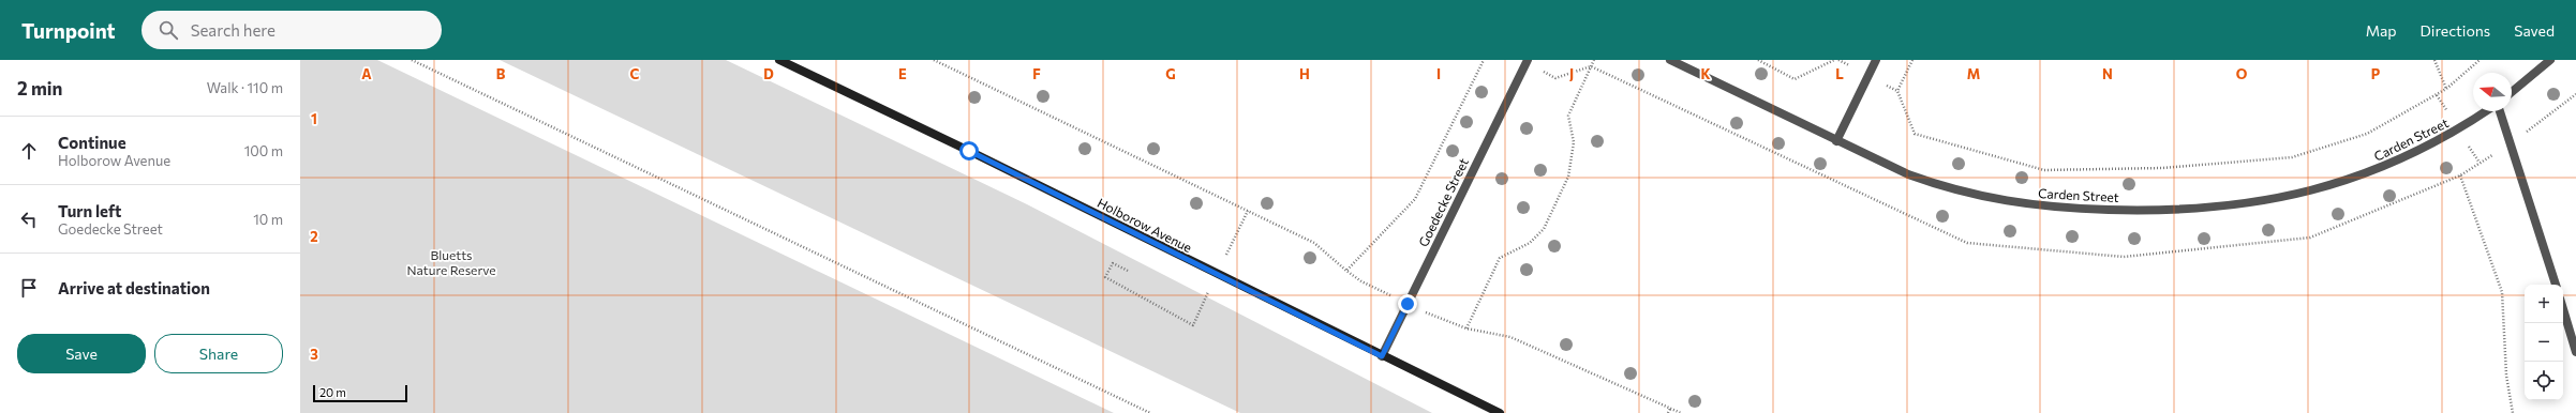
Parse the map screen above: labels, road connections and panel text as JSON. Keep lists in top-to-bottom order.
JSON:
{
  "streets": {
    "main road": ["Holborow Avenue"],
    "street": ["Carden Street", "Goedecke Street"]
  },
  "crossings": [
    ["Goedecke Street", "Holborow Avenue"]
  ],
  "parks": ["Bluetts Nature Reserve"],
  "scale_bar": "20 m",
  "north": "left",
  "page": {
    "header": "Turnpoint",
    "search": "Search here",
    "nav": ["Map", "Directions", "Saved"],
    "heading": ["2 min", "Walk · 110 m"],
    "list": [
      ["Continue", "Holborow Avenue", "100 m"],
      ["Turn left", "Goedecke Street", "10 m"],
      "Arrive at destination"
    ],
    "map_buttons": ["+", "−"],
    "buttons": ["Save", "Share"],
    "scale": "20 m"
  },
  "grid": {
    "columns": [
      "A",
      "B",
      "C",
      "D",
      "E",
      "F",
      "G",
      "H",
      "I",
      "J",
      "K",
      "L",
      "M",
      "N",
      "O",
      "P"
    ],
    "rows": ["1", "2", "3"]
  }
}
